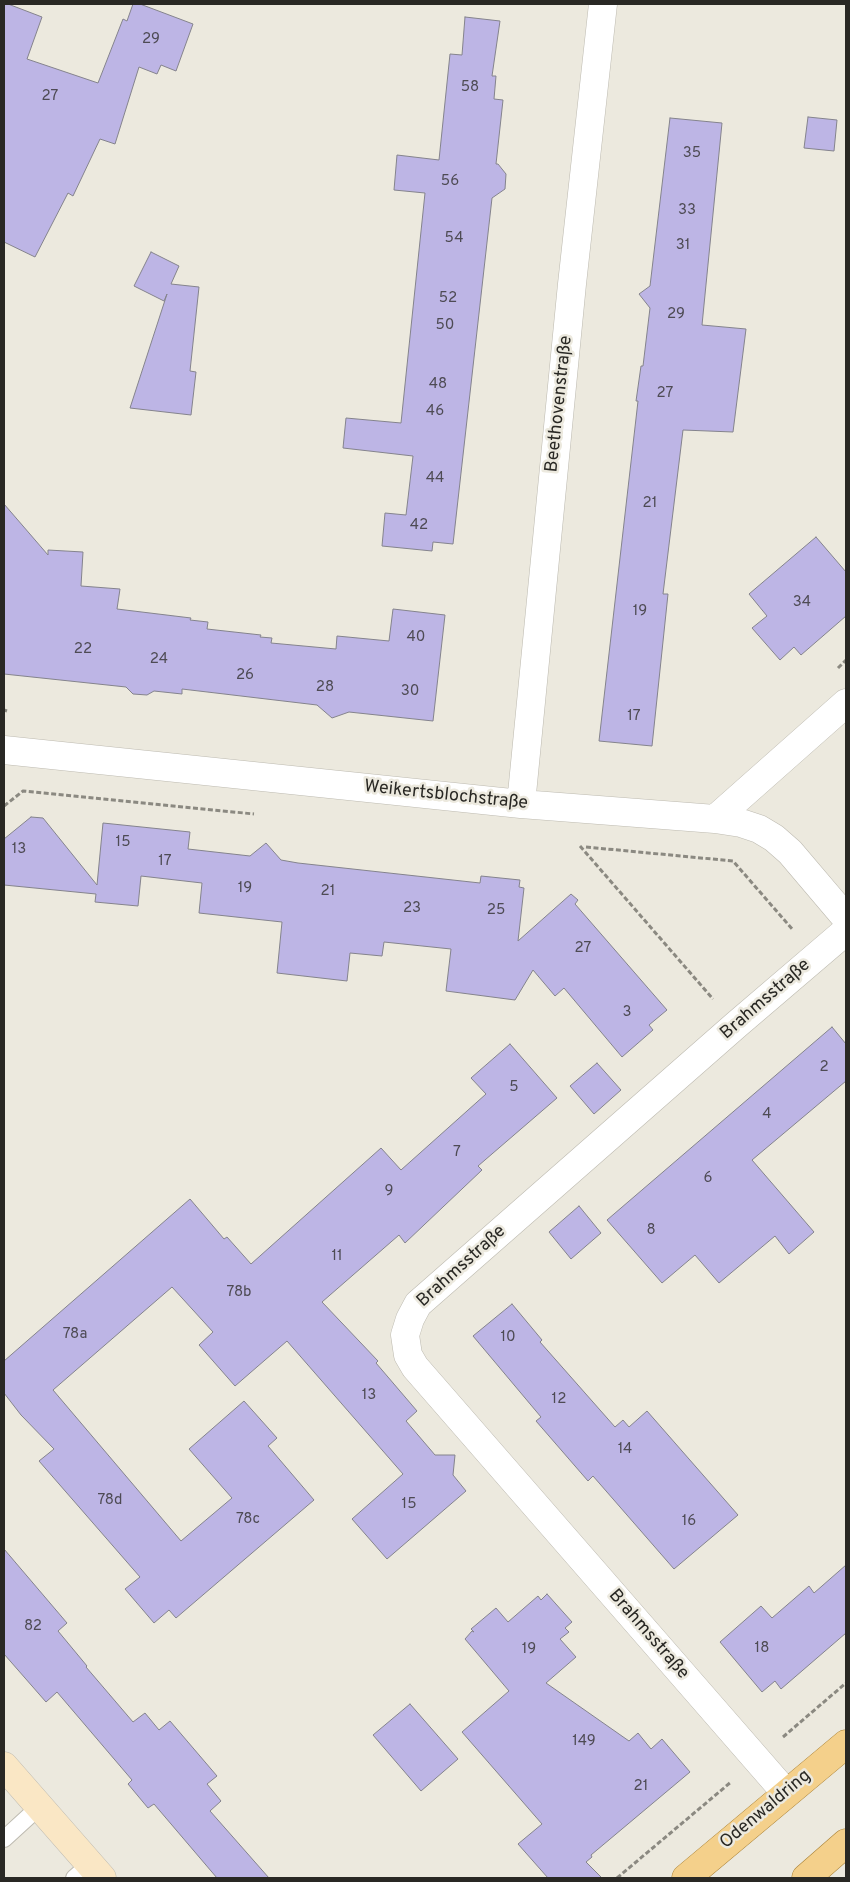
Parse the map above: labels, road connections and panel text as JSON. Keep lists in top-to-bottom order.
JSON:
{
  "streets": {
    "main road": ["Odenwaldring"],
    "street": ["Beethovenstraße", "Weikertsblochstraße", "Brahmsstraße"]
  },
  "crossings": [
    ["Beethovenstraße", "Weikertsblochstraße"],
    ["Brahmsstraße", "Odenwaldring"]
  ],
  "house_numbers": [
    "29",
    "58",
    "27",
    "35",
    "56",
    "33",
    "54",
    "31",
    "52",
    "29",
    "50",
    "48",
    "27",
    "46",
    "44",
    "21",
    "42",
    "34",
    "19",
    "40",
    "22",
    "24",
    "26",
    "28",
    "30",
    "17",
    "15",
    "13",
    "17",
    "19",
    "21",
    "23",
    "25",
    "27",
    "3",
    "2",
    "5",
    "4",
    "7",
    "6",
    "9",
    "8",
    "11",
    "78b",
    "78a",
    "10",
    "13",
    "12",
    "14",
    "78d",
    "15",
    "78c",
    "16",
    "82",
    "18",
    "19",
    "149",
    "21"
  ]
}
